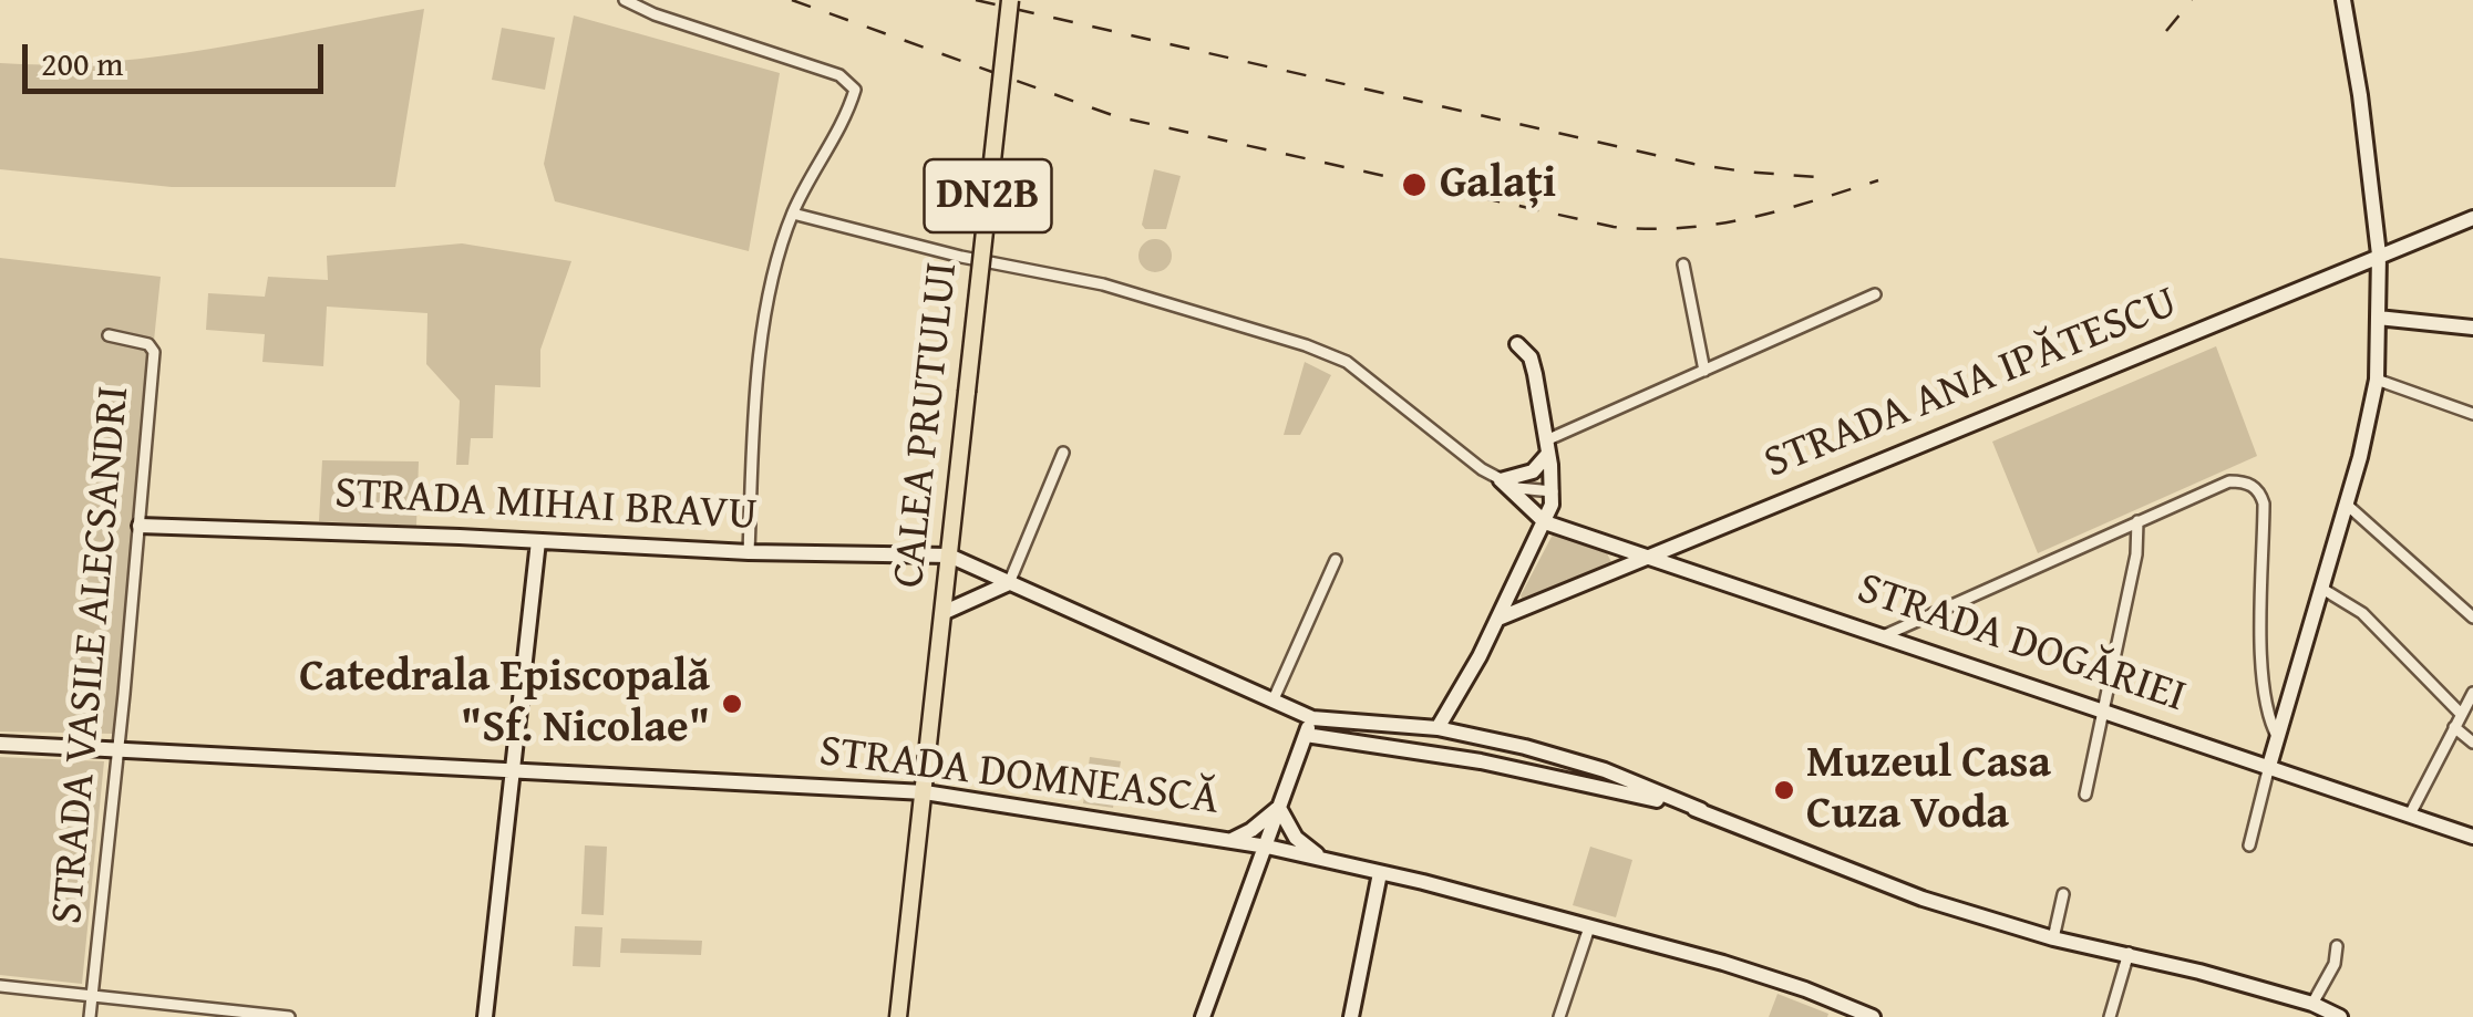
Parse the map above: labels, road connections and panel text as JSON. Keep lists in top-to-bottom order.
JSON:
{
  "streets": {
    "main road": ["DN2B", "CALEA PRUTULUI"],
    "street": [
      "STRADA ANA IPĂTESCU",
      "STRADA MIHAI BRAVU",
      "STRADA DOGĂRIEI",
      "STRADA VASILE ALECSANDRI",
      "STRADA DOMNEASCĂ"
    ]
  },
  "crossings": [
    ["DN2B", "CALEA PRUTULUI"],
    ["DN2B", "STRADA DOMNEASCĂ"],
    ["STRADA ANA IPĂTESCU", "STRADA DOGĂRIEI"],
    ["CALEA PRUTULUI", "STRADA MIHAI BRAVU"],
    ["CALEA PRUTULUI", "STRADA DOMNEASCĂ"],
    ["STRADA MIHAI BRAVU", "STRADA VASILE ALECSANDRI"],
    ["STRADA VASILE ALECSANDRI", "STRADA DOMNEASCĂ"]
  ],
  "places": ["Galați", "Catedrala Episcopală \"Sf. Nicolae\"", "Muzeul Casa Cuza Voda"],
  "scale_bar": "200 m"
}
